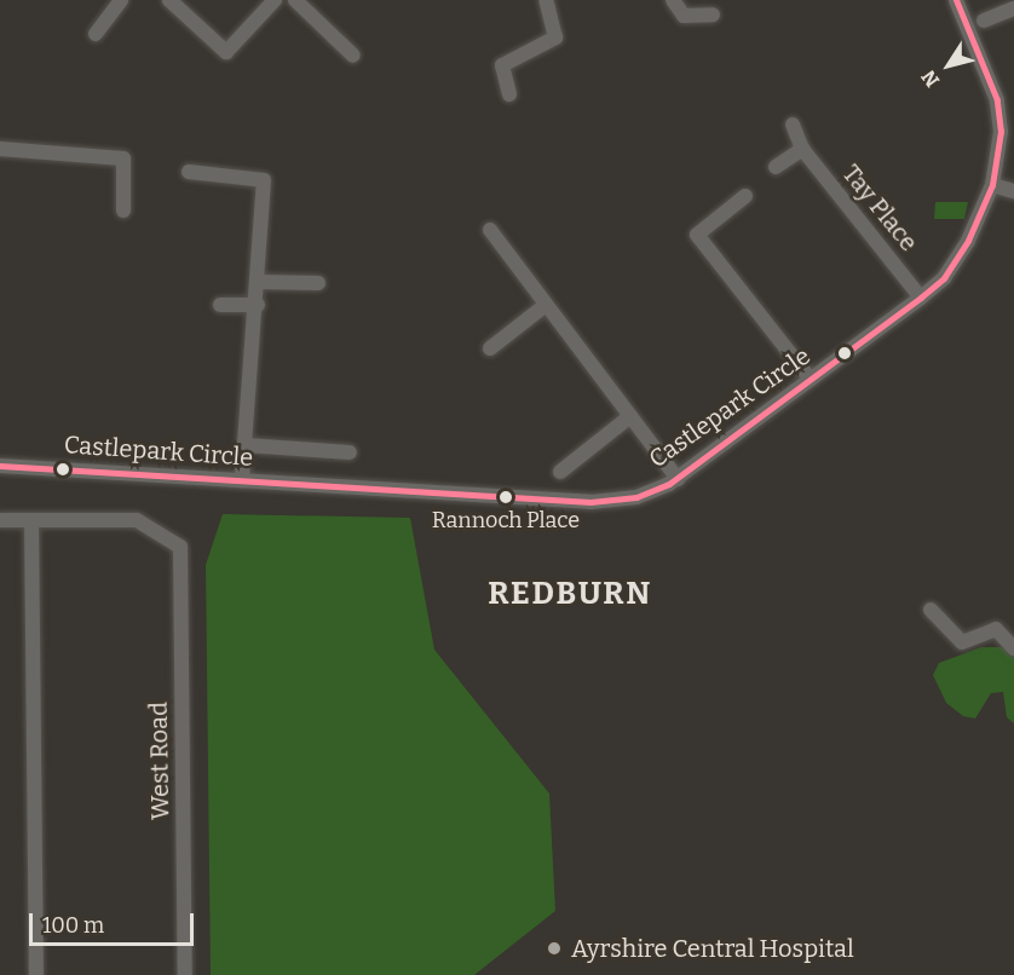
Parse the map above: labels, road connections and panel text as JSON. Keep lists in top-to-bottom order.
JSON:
{
  "streets": {
    "street": ["Tay Place", "Castlepark Circle", "West Road"]
  },
  "crossings": [
    ["Tay Place", "Castlepark Circle"]
  ],
  "districts": ["REDBURN"],
  "places": ["Rannoch Place", "Ayrshire Central Hospital"],
  "scale_bar": "100 m",
  "north": "bottom left"
}
